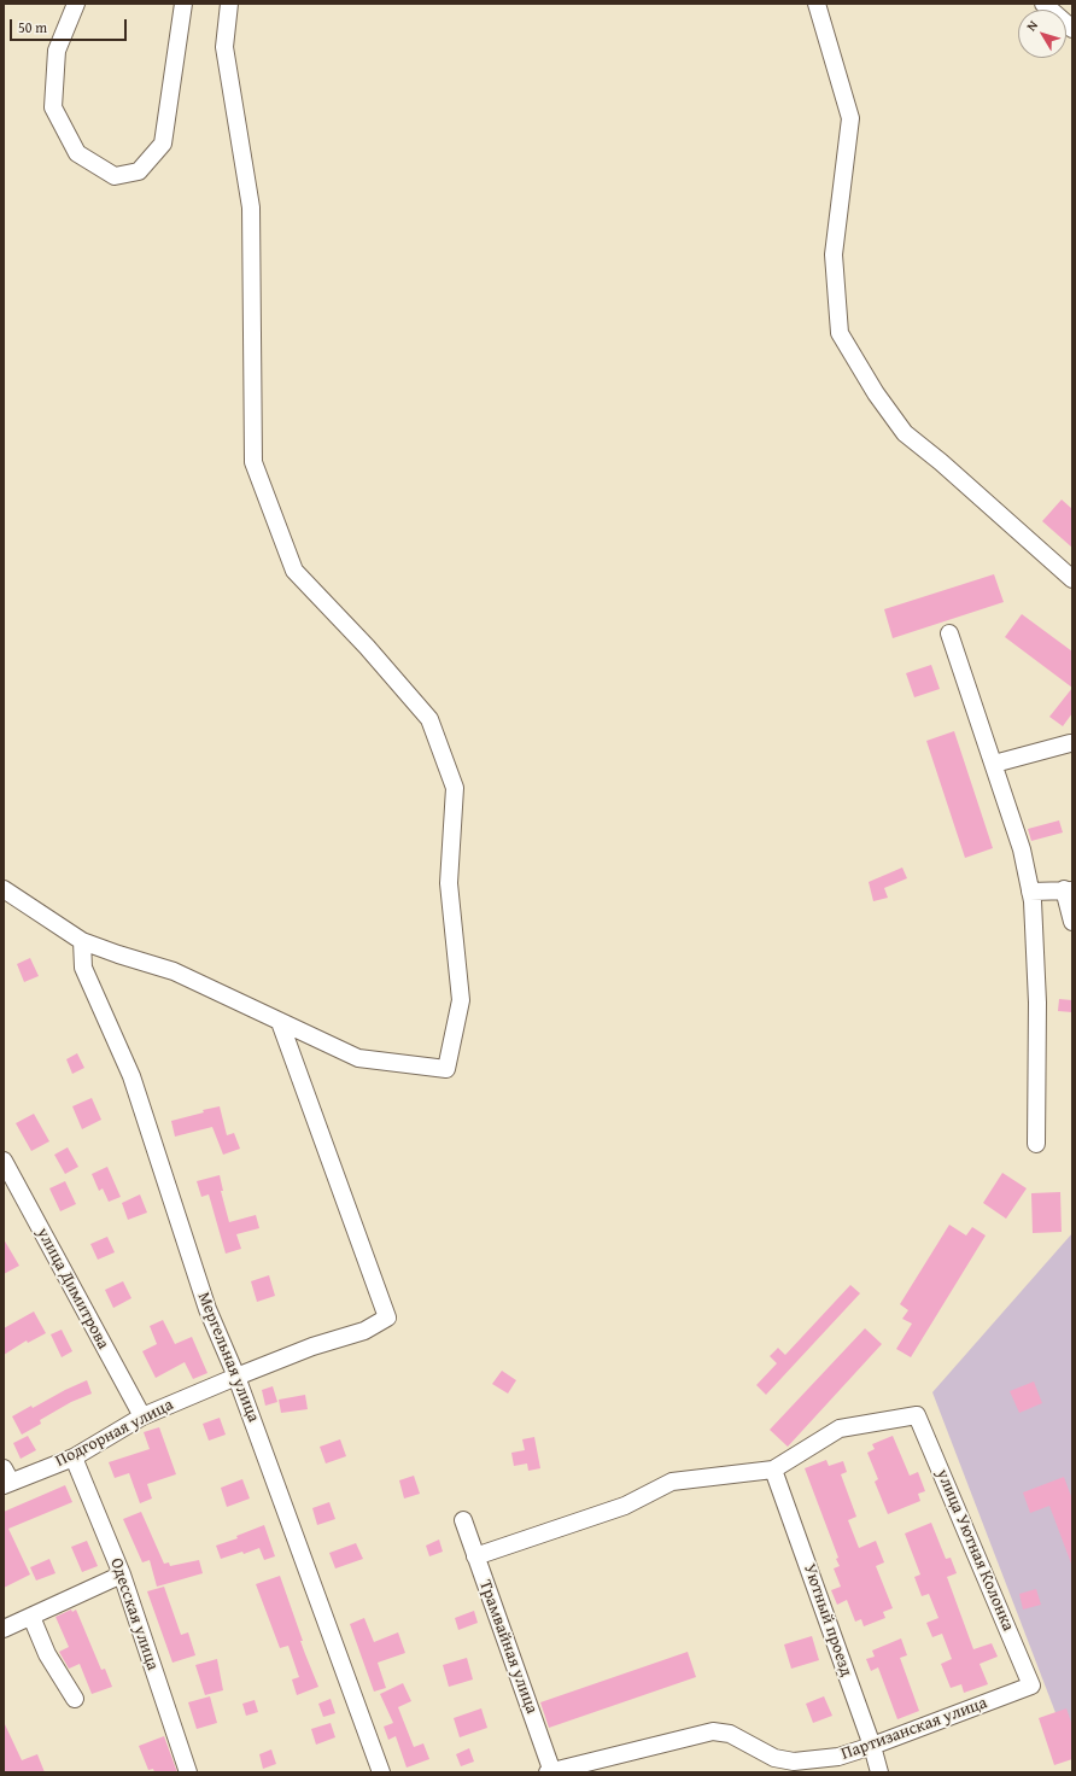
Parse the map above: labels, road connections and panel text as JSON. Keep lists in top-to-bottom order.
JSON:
{
  "streets": {
    "street": [
      "улица Димитрова",
      "Мергельная улица",
      "Подгорная улица",
      "улица Уютная Колонка",
      "Одесская улица",
      "Уютный проезд",
      "Трамвайная улица",
      "Партизанская улица"
    ]
  },
  "crossings": [
    ["улица Димитрова", "Подгорная улица"],
    ["Мергельная улица", "Подгорная улица"],
    ["Подгорная улица", "Одесская улица"],
    ["улица Уютная Колонка", "Уютный проезд"],
    ["улица Уютная Колонка", "Партизанская улица"],
    ["Уютный проезд", "Партизанская улица"],
    ["Трамвайная улица", "Партизанская улица"]
  ],
  "scale_bar": "50 m",
  "north": "top left"
}
